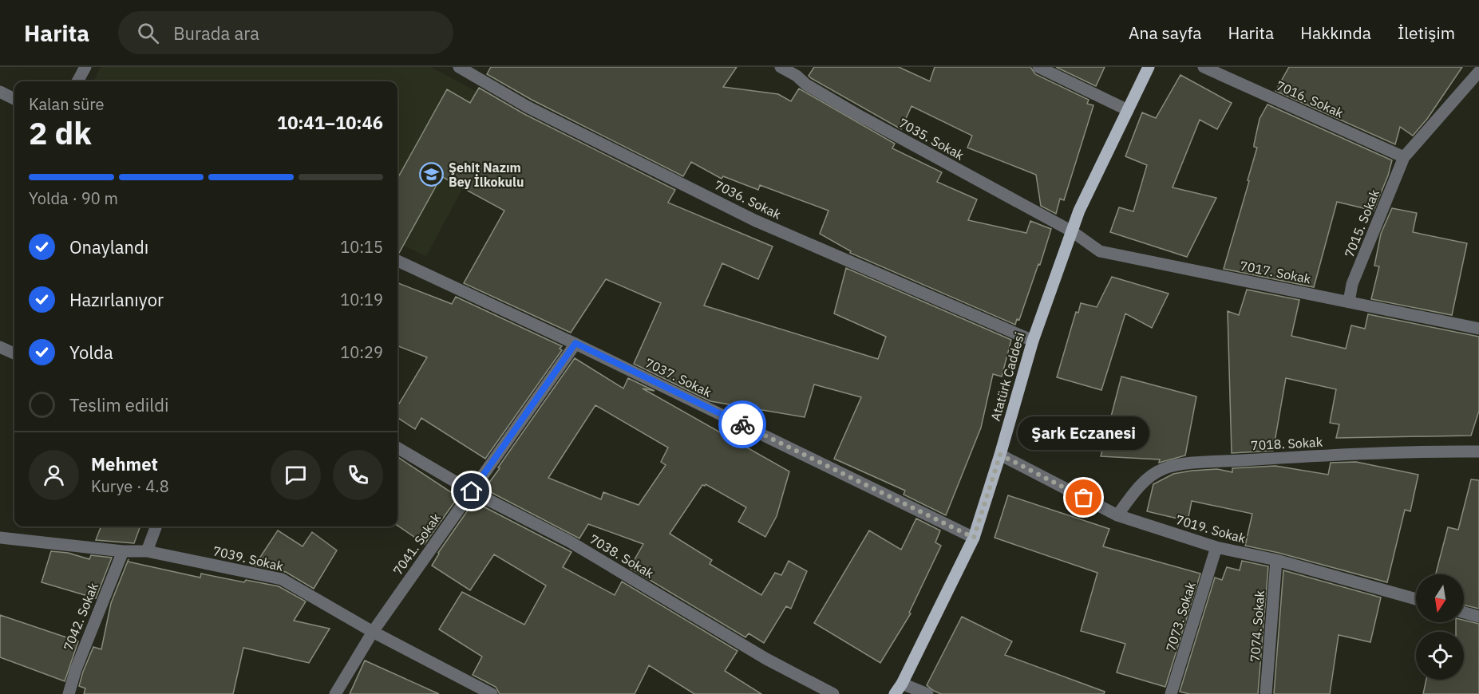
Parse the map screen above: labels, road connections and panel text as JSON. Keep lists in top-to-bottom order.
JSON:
{
  "streets": {
    "main road": ["Atatürk Caddesi"],
    "street": [
      "7016. Sokak",
      "7035. Sokak",
      "7036. Sokak",
      "7015. Sokak",
      "7017. Sokak",
      "7037. Sokak",
      "7018. Sokak",
      "7019. Sokak",
      "7041. Sokak",
      "7038. Sokak",
      "7039. Sokak",
      "7042. Sokak",
      "7073. Sokak",
      "7074. Sokak"
    ]
  },
  "crossings": [
    ["7016. Sokak", "7015. Sokak"],
    ["7035. Sokak", "7017. Sokak"],
    ["7035. Sokak", "Atatürk Caddesi"],
    ["7036. Sokak", "Atatürk Caddesi"],
    ["7015. Sokak", "7017. Sokak"],
    ["7017. Sokak", "Atatürk Caddesi"],
    ["Atatürk Caddesi", "7037. Sokak"],
    ["Atatürk Caddesi", "7019. Sokak"],
    ["7037. Sokak", "7041. Sokak"],
    ["7018. Sokak", "7019. Sokak"],
    ["7019. Sokak", "7073. Sokak"],
    ["7019. Sokak", "7074. Sokak"],
    ["7041. Sokak", "7038. Sokak"],
    ["7041. Sokak", "7039. Sokak"],
    ["7039. Sokak", "7042. Sokak"]
  ],
  "places": {
    "school or university": ["Şehit Nazım Bey İlkokulu"],
    "other": ["Şark Eczanesi"]
  },
  "north": "bottom",
  "page": {
    "header": "Harita",
    "search": "Burada ara",
    "nav": [
      "Ana sayfa",
      "Harita",
      "Hakkında",
      "İletişim"
    ],
    "heading": ["2 dk", "Kalan süre", "10:41–10:46"],
    "panel": ["Mehmet", "Kurye · 4.8"],
    "bar": "Yolda · 90 m",
    "list": [
      ["Onaylandı", "10:15"],
      ["Hazırlanıyor", "10:19"],
      ["Yolda", "10:29"],
      "Teslim edildi"
    ],
    "bubble": "Şark Eczanesi"
  }
}
